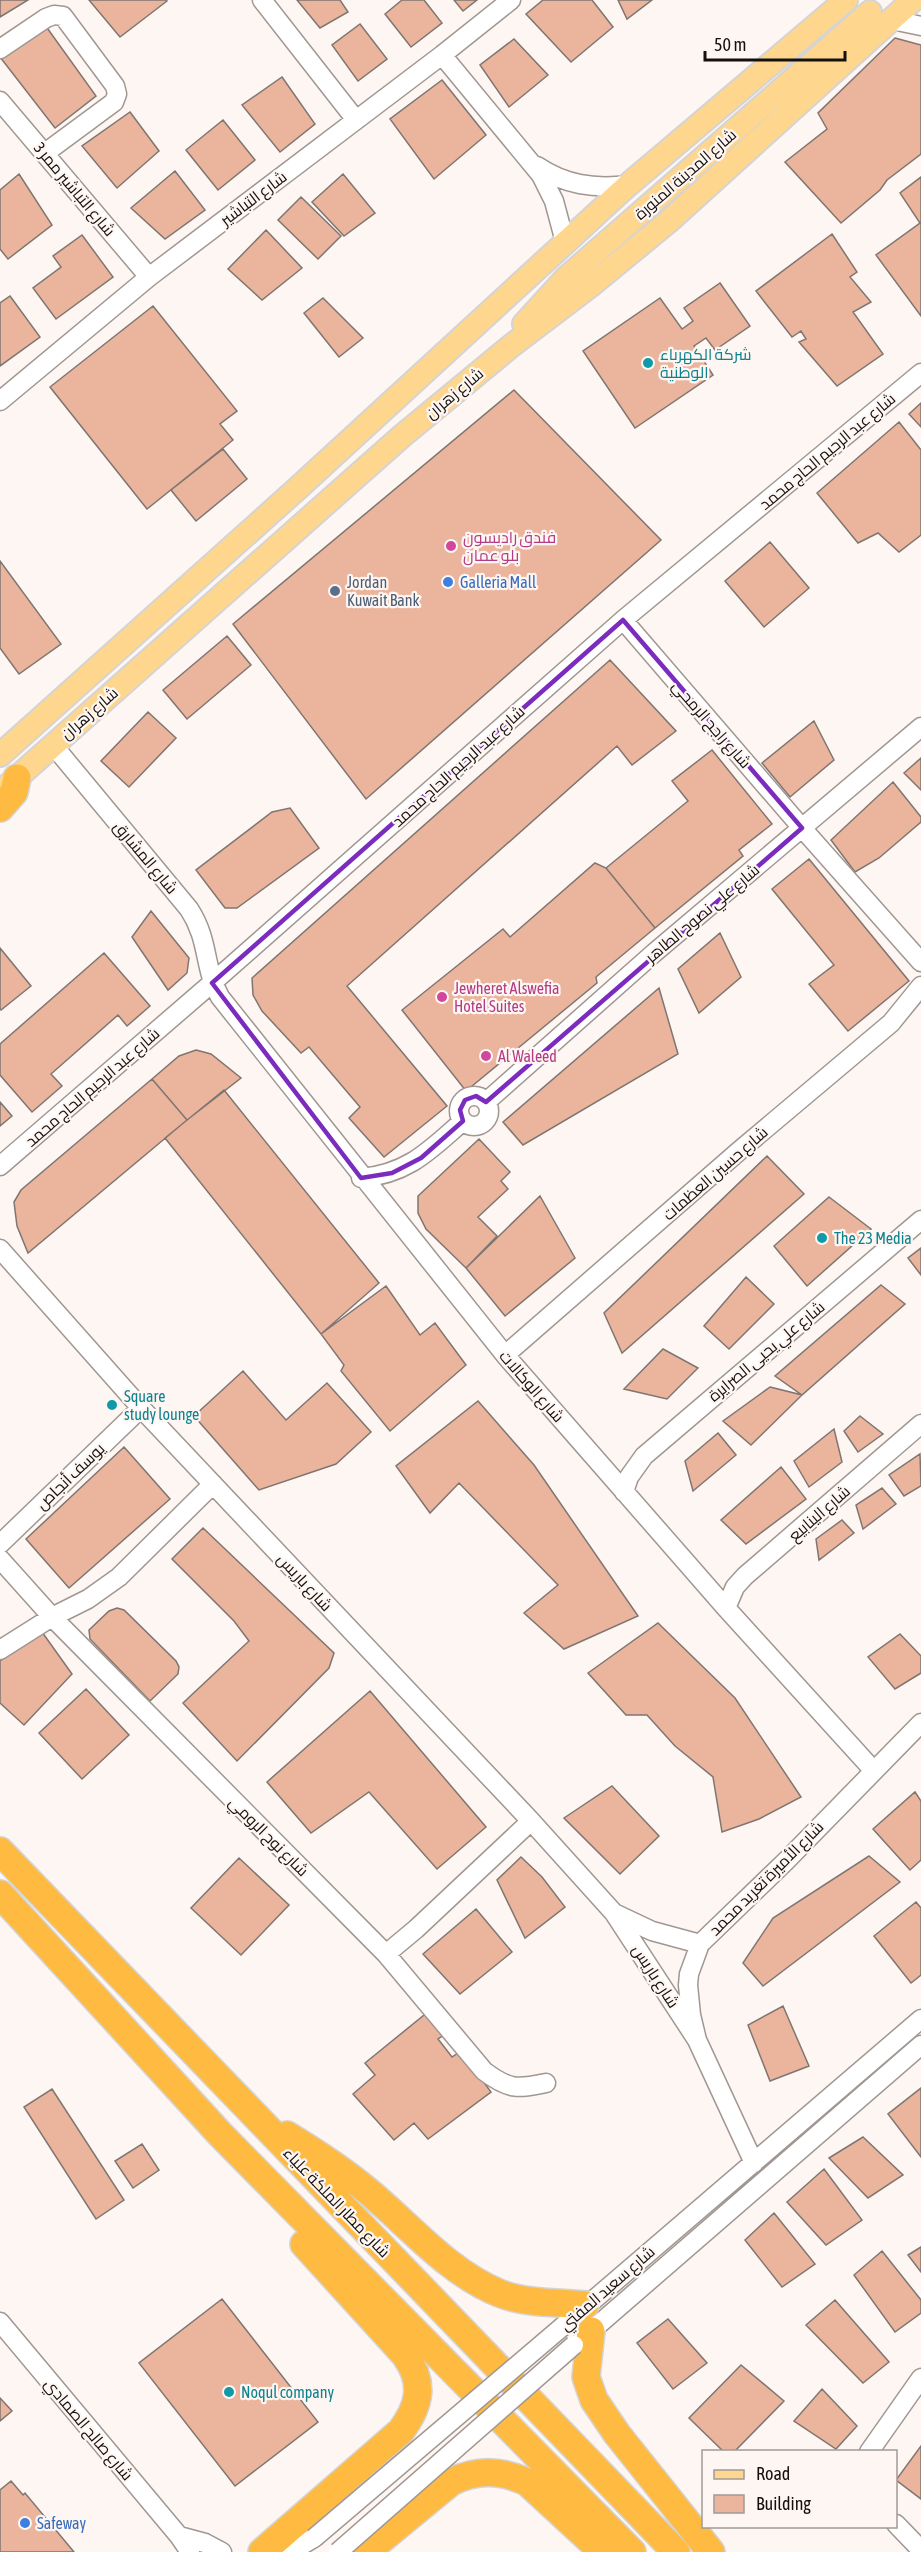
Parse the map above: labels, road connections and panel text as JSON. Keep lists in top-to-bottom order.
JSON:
{
  "streets": {
    "highway": ["شارع مطار الملكة علياء"],
    "main road": ["شارع المدينة المنورة", "شارع زهران"],
    "street": [
      "شارع التباشير ممر 3",
      "شارع التباشير",
      "شارع عبد الرحيم الحاج محمد",
      "شارع راجح الرمحي",
      "شارع المشارق",
      "شارع علي نصوح الطاهر",
      "شارع حسين العظمات",
      "شارع علي يحيى الصرايرة",
      "شارع الوكالات",
      "يوسف أنجاص",
      "شارع الينابيع",
      "شارع باريس",
      "شارع نوح الرومي",
      "شارع الأميرة تغريد محمد",
      "شارع سعيد المفتي",
      "شارع صالح الصمادي"
    ]
  },
  "crossings": [
    ["شارع المدينة المنورة", "شارع زهران"],
    ["شارع التباشير ممر 3", "شارع التباشير"],
    ["شارع زهران", "شارع المشارق"],
    ["شارع عبد الرحيم الحاج محمد", "شارع راجح الرمحي"],
    ["شارع عبد الرحيم الحاج محمد", "شارع المشارق"],
    ["شارع عبد الرحيم الحاج محمد", "شارع الوكالات"],
    ["شارع راجح الرمحي", "شارع علي نصوح الطاهر"],
    ["شارع المشارق", "شارع الوكالات"],
    ["شارع علي نصوح الطاهر", "شارع الوكالات"],
    ["شارع حسين العظمات", "شارع الوكالات"],
    ["شارع علي يحيى الصرايرة", "شارع الوكالات"],
    ["شارع الوكالات", "شارع الينابيع"],
    ["شارع الوكالات", "شارع الأميرة تغريد محمد"],
    ["يوسف أنجاص", "شارع باريس"],
    ["شارع باريس", "شارع الأميرة تغريد محمد"],
    ["شارع الأميرة تغريد محمد", "شارع سعيد المفتي"]
  ],
  "places": [
    "شركة الكهرباء الوطنية",
    "فندق راديسون بلو عمان",
    "Galleria Mall",
    "Jordan Kuwait Bank",
    "Jewheret Alswefia Hotel Suites",
    "Al Waleed",
    "The 23 Media",
    "Square study lounge",
    "Noqul company",
    "Safeway"
  ],
  "legend": ["Road", "Building"],
  "scale_bar": "50 m"
}
